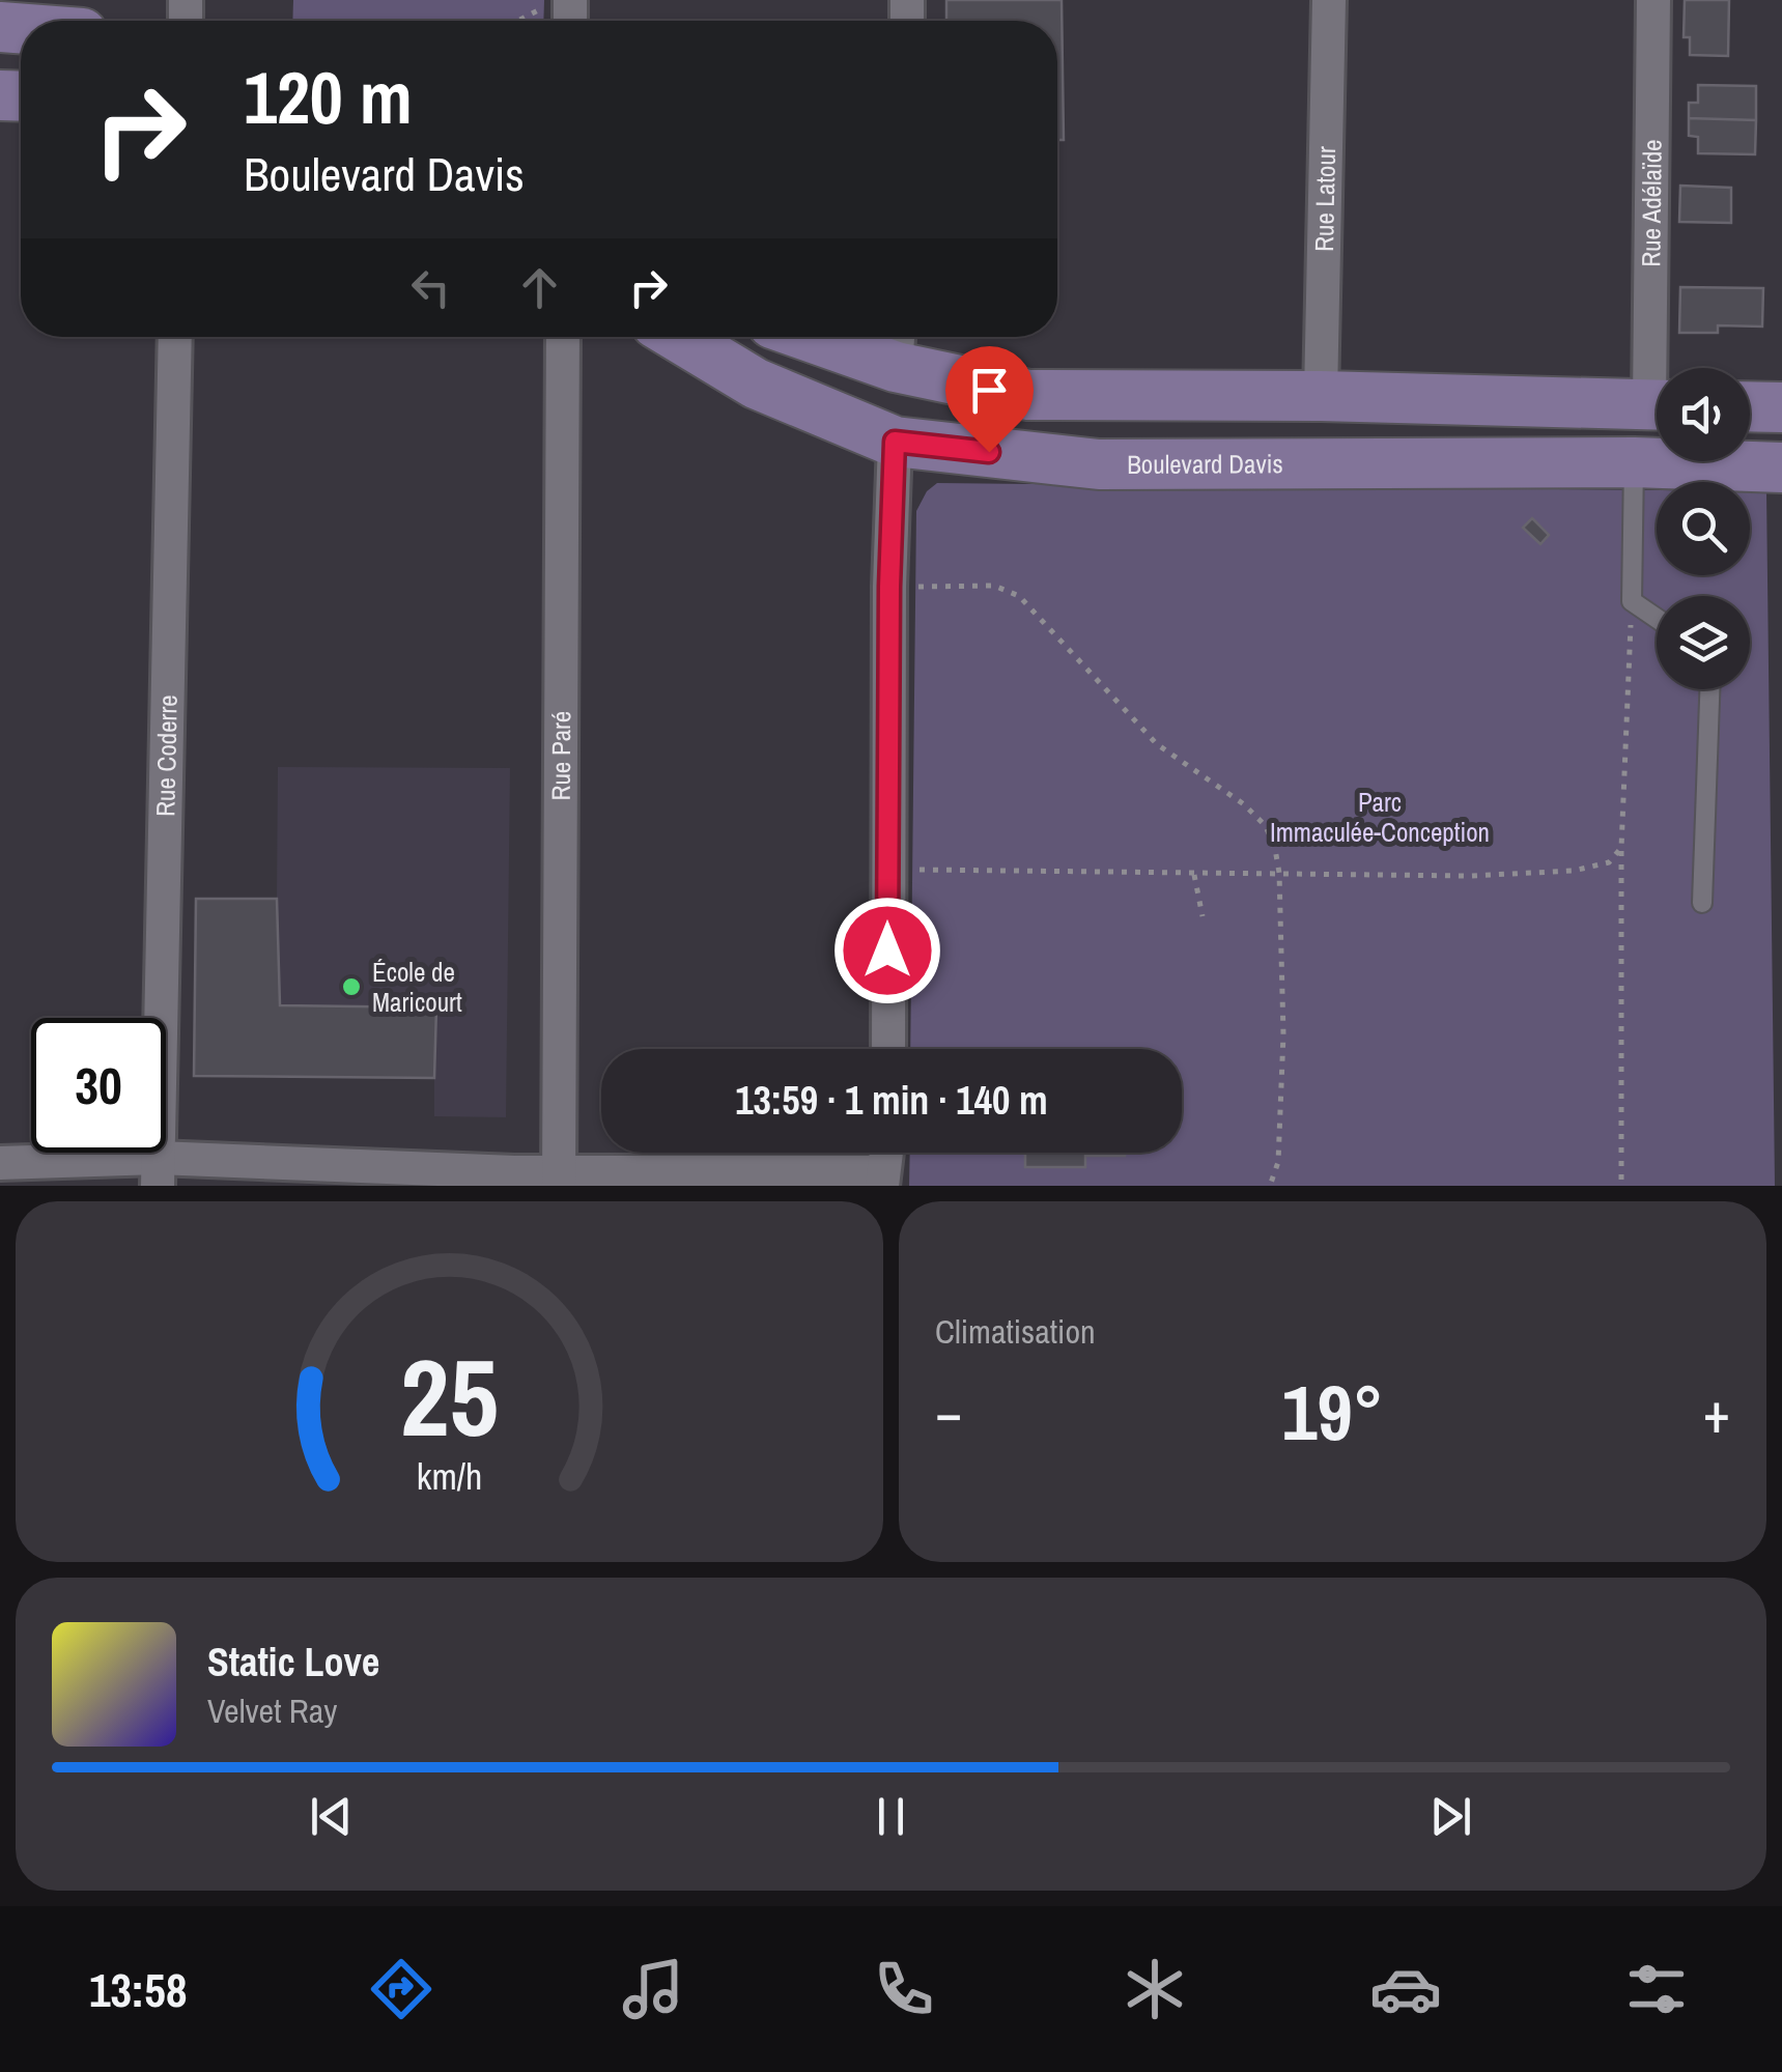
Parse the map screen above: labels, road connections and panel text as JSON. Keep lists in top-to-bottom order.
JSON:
{
  "streets": {
    "street": [
      "Rue Latour",
      "Rue Adélaïde",
      "Boulevard Davis",
      "Rue Coderre",
      "Rue Paré"
    ]
  },
  "parks": ["Parc Immaculée-Conception"],
  "places": ["École de Maricourt"],
  "page": {
    "turn": ["120 m", "Boulevard Davis"],
    "limit": "30",
    "trip": "13:59 · 1 min · 140 m",
    "tile": "Climatisation",
    "heat": ["−", "19°", "+"],
    "song": ["Static Love", "Velvet Ray"],
    "tabs": "13:58",
    "gauge": ["25", "km/h"]
  }
}
